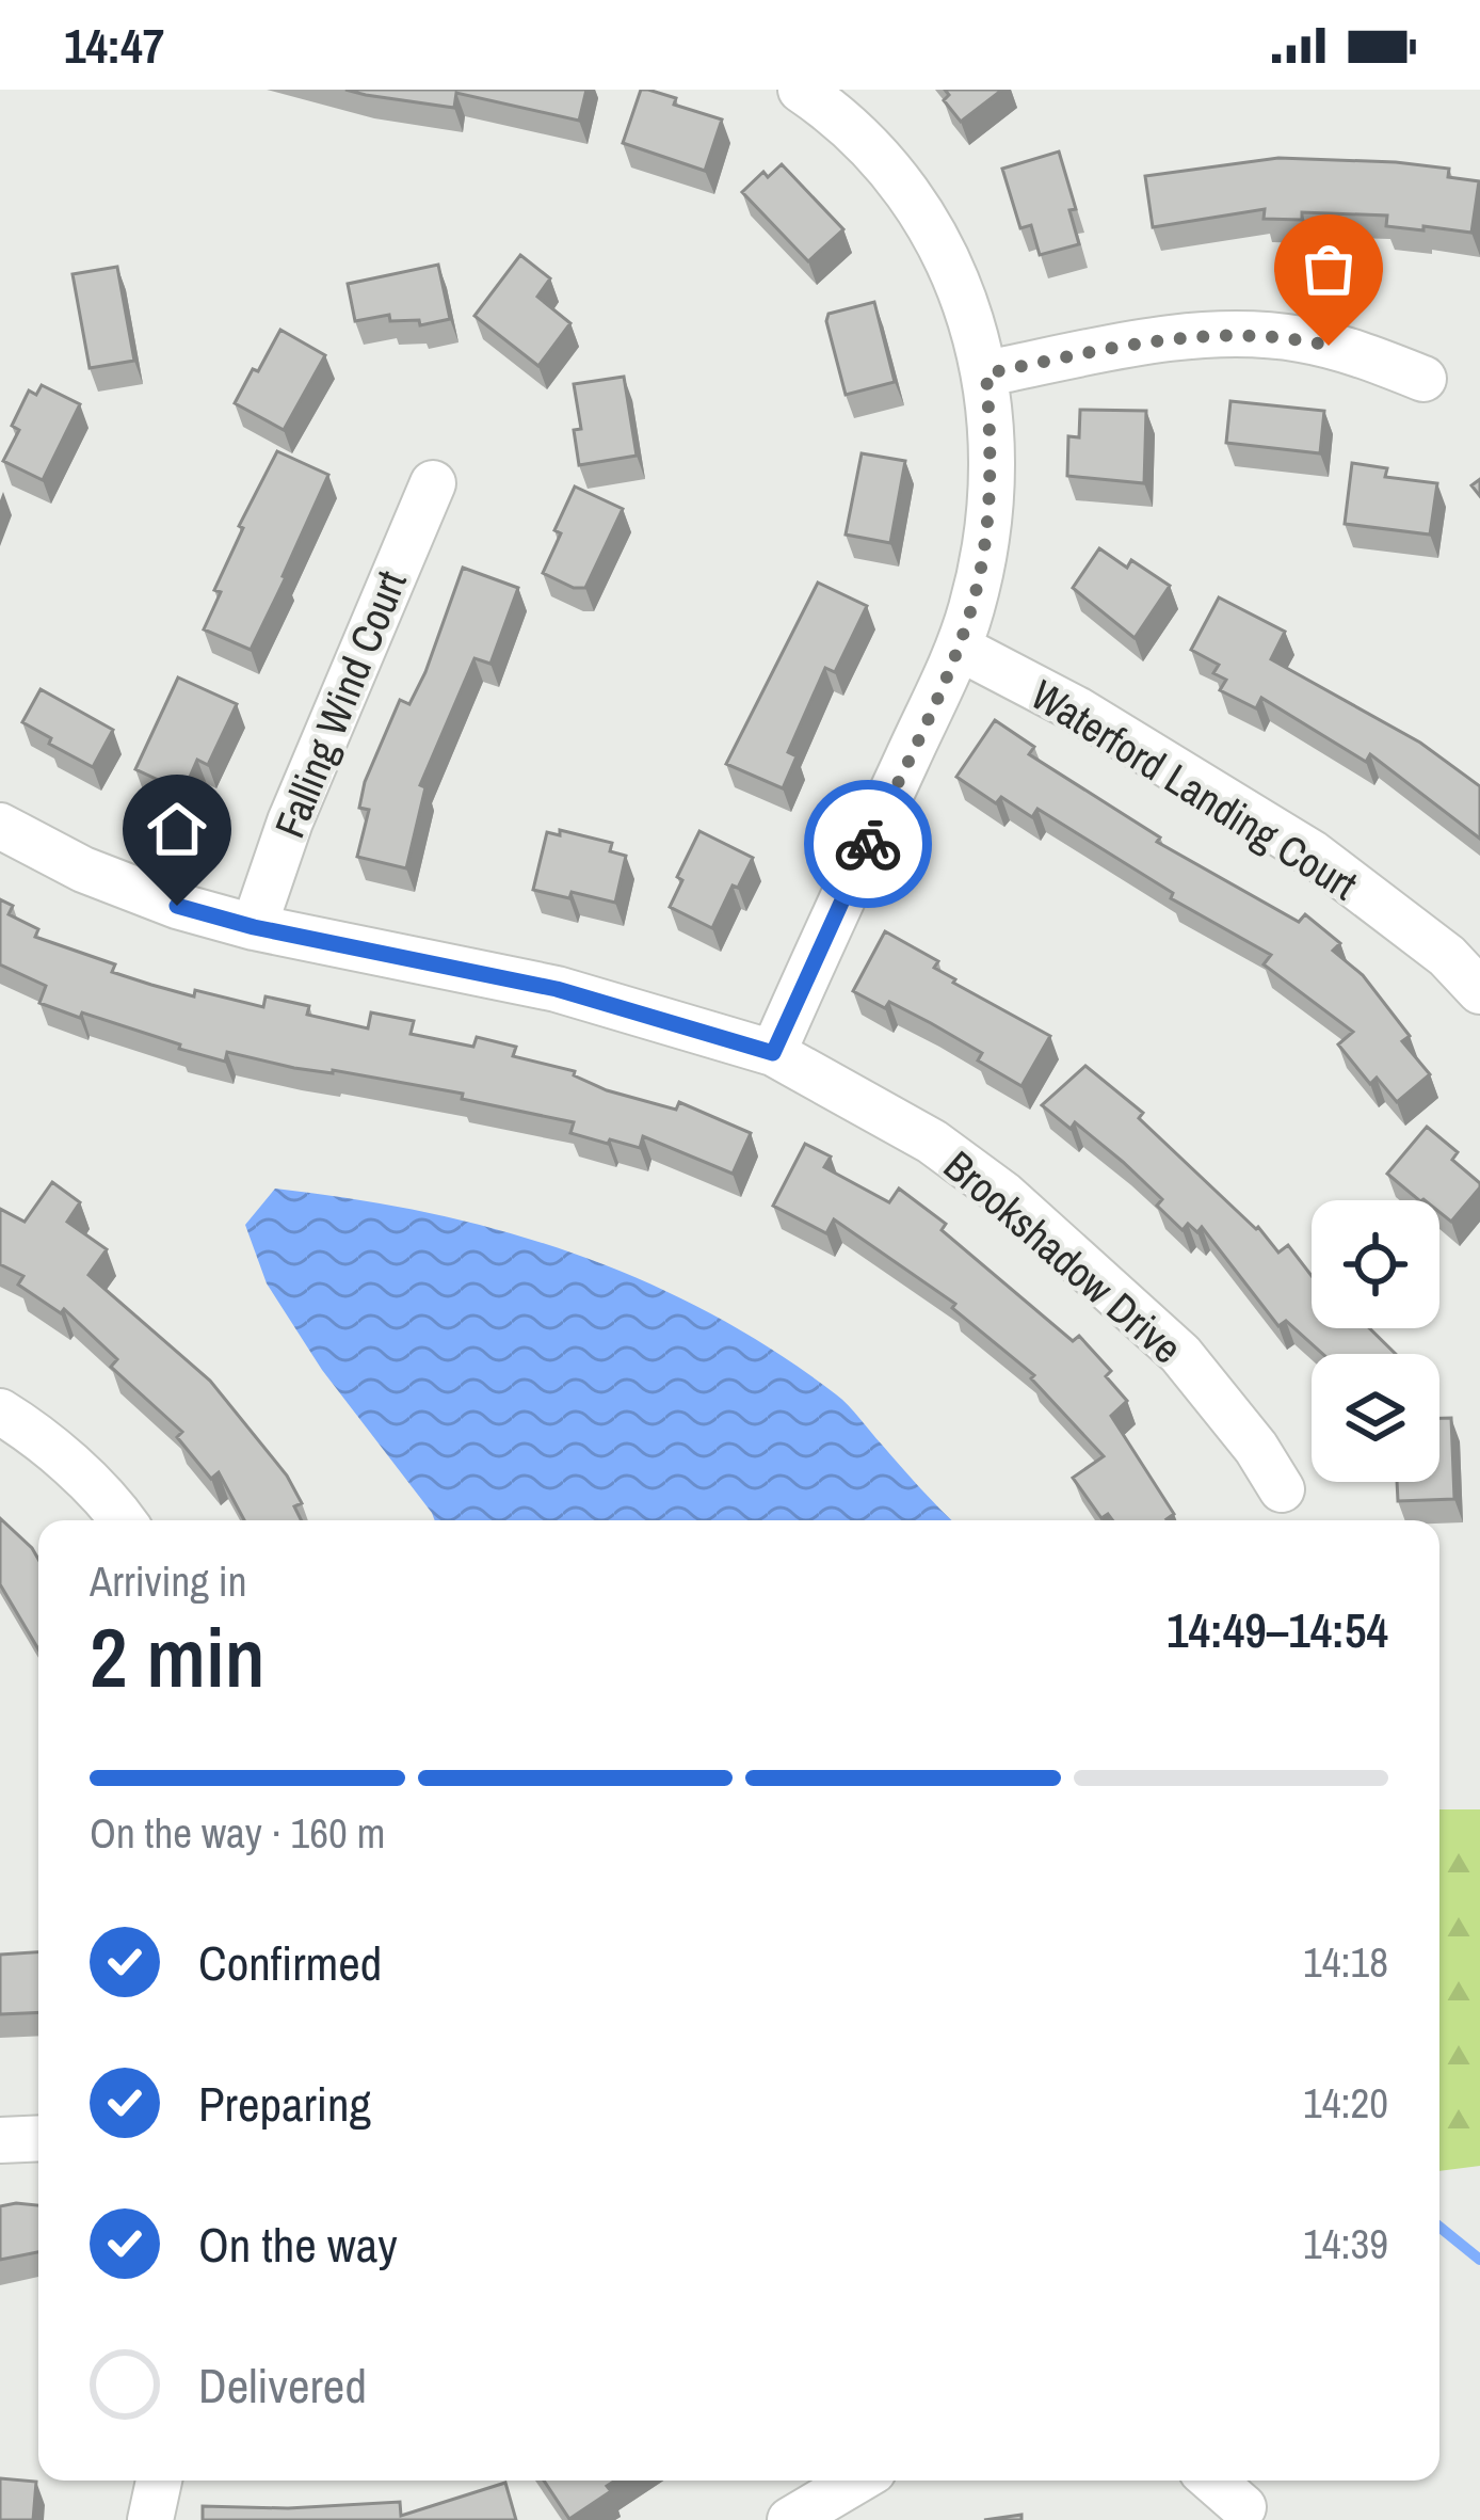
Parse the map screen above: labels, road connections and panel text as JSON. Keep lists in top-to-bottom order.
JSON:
{
  "streets": {
    "street": ["Falling Wind Court", "Waterford Landing Court", "Brookshadow Drive"]
  },
  "crossings": [
    ["Falling Wind Court", "Brookshadow Drive"]
  ],
  "page": {
    "status": "14:47",
    "heading": ["2 min", "Arriving in", "14:49–14:54"],
    "bar": "On the way · 160 m",
    "list": [
      ["Confirmed", "14:18"],
      ["Preparing", "14:20"],
      ["On the way", "14:39"],
      "Delivered"
    ]
  }
}
